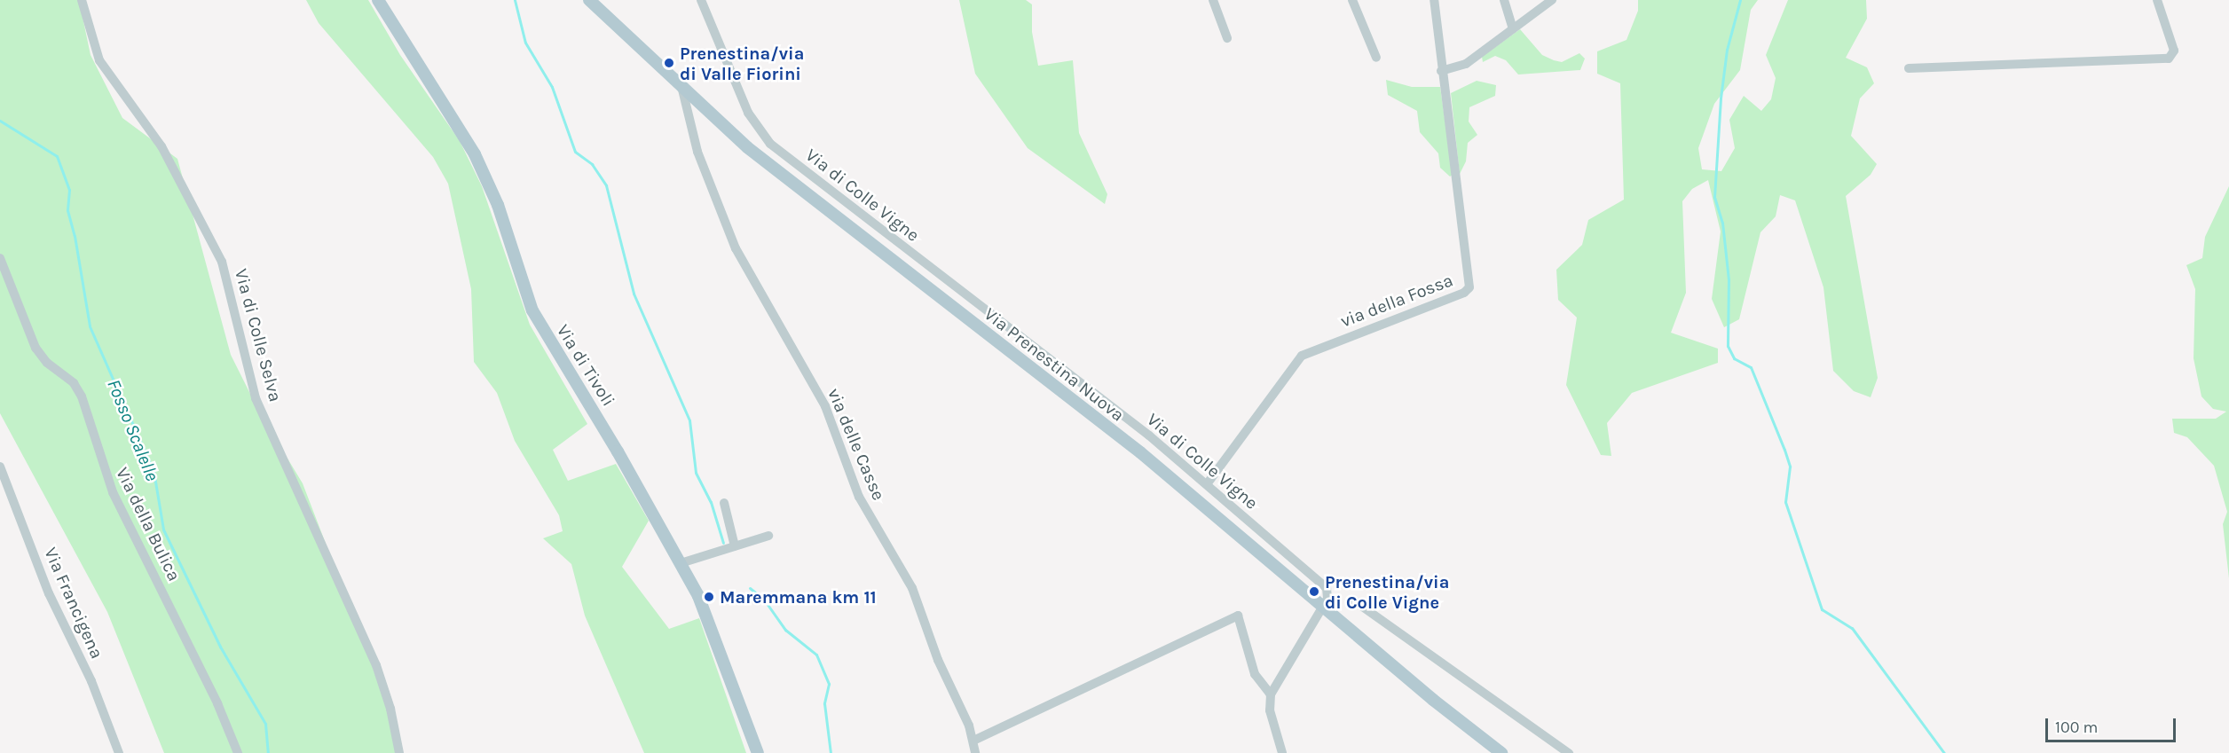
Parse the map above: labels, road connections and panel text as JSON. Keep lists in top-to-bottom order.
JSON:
{
  "streets": {
    "main road": ["Via Prenestina Nuova", "Via di Tivoli"],
    "street": [
      "Via di Colle Vigne",
      "via della Fossa",
      "Via di Colle Selva",
      "via delle Casse",
      "Via della Bulica",
      "Via Francigena"
    ]
  },
  "crossings": [
    ["Via di Colle Vigne", "via della Fossa"],
    ["Via di Colle Vigne", "Via Prenestina Nuova"],
    ["Via Prenestina Nuova", "via delle Casse"]
  ],
  "water": ["Fosso Scalelle"],
  "places": ["Prenestina/via di Valle Fiorini", "Prenestina/via di Colle Vigne", "Maremmana km 11"],
  "scale_bar": "100 m"
}
